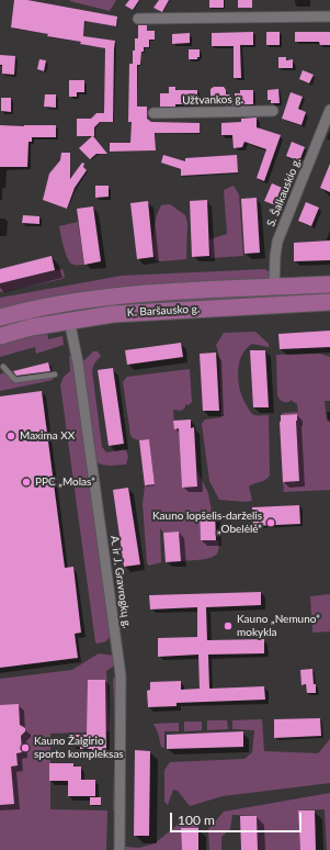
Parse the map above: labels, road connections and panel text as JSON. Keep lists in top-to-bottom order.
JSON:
{
  "streets": {
    "main road": ["K. Baršausko g."],
    "street": ["Užtvankos g.", "S. Šalkauskio g.", "A. ir J. Gravrogkų g."]
  },
  "crossings": [
    ["S. Šalkauskio g.", "K. Baršausko g."],
    ["K. Baršausko g.", "A. ir J. Gravrogkų g."]
  ],
  "places": [
    "Maxima XX",
    "PPC „Molas“",
    "Kauno lopšelis-darželis „Obelėlė“",
    "Kauno „Nemuno“ mokykla",
    "Kauno Žalgirio sporto kompleksas"
  ],
  "scale_bar": "100 m"
}
